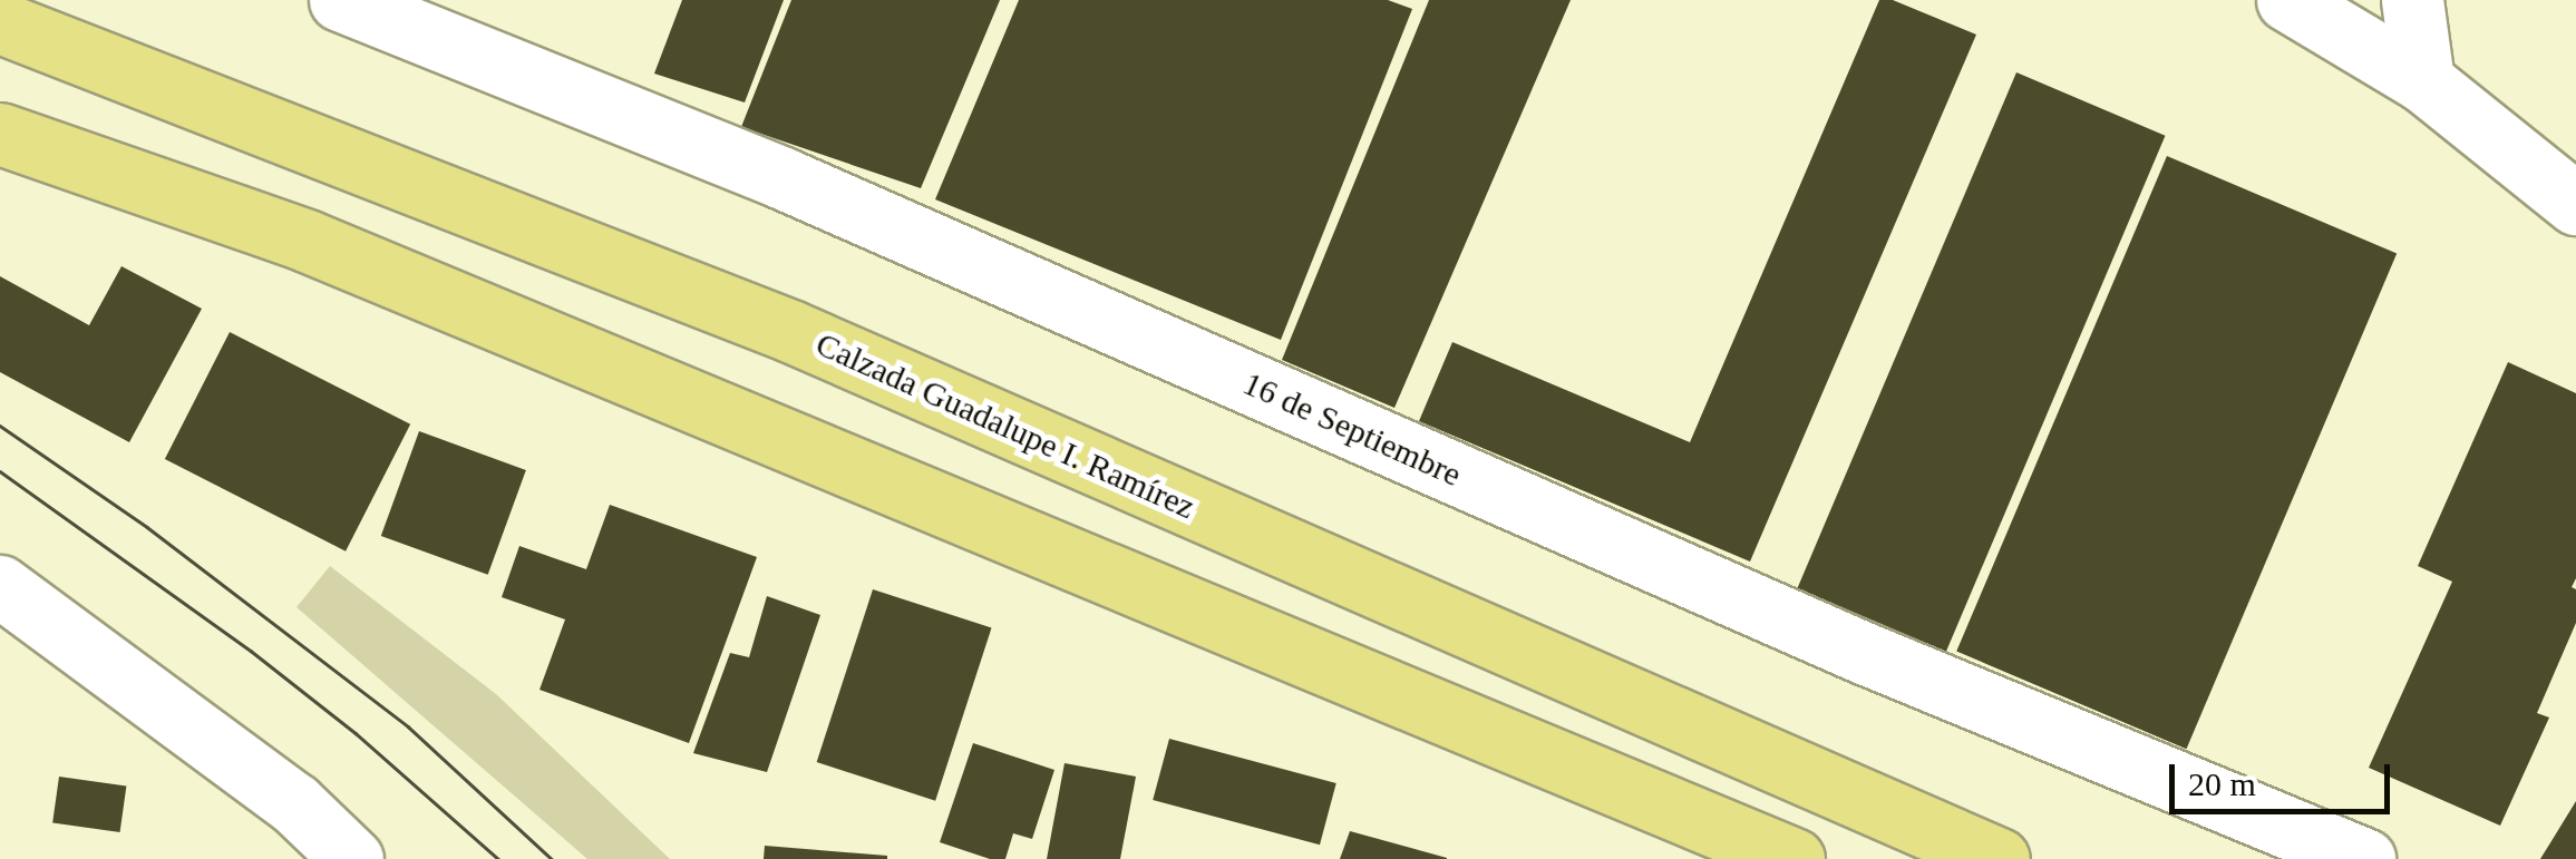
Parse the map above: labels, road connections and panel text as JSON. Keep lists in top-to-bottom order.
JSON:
{
  "streets": {
    "main road": ["Calzada Guadalupe I. Ramírez"],
    "street": ["16 de Septiembre"]
  },
  "scale_bar": "20 m"
}
